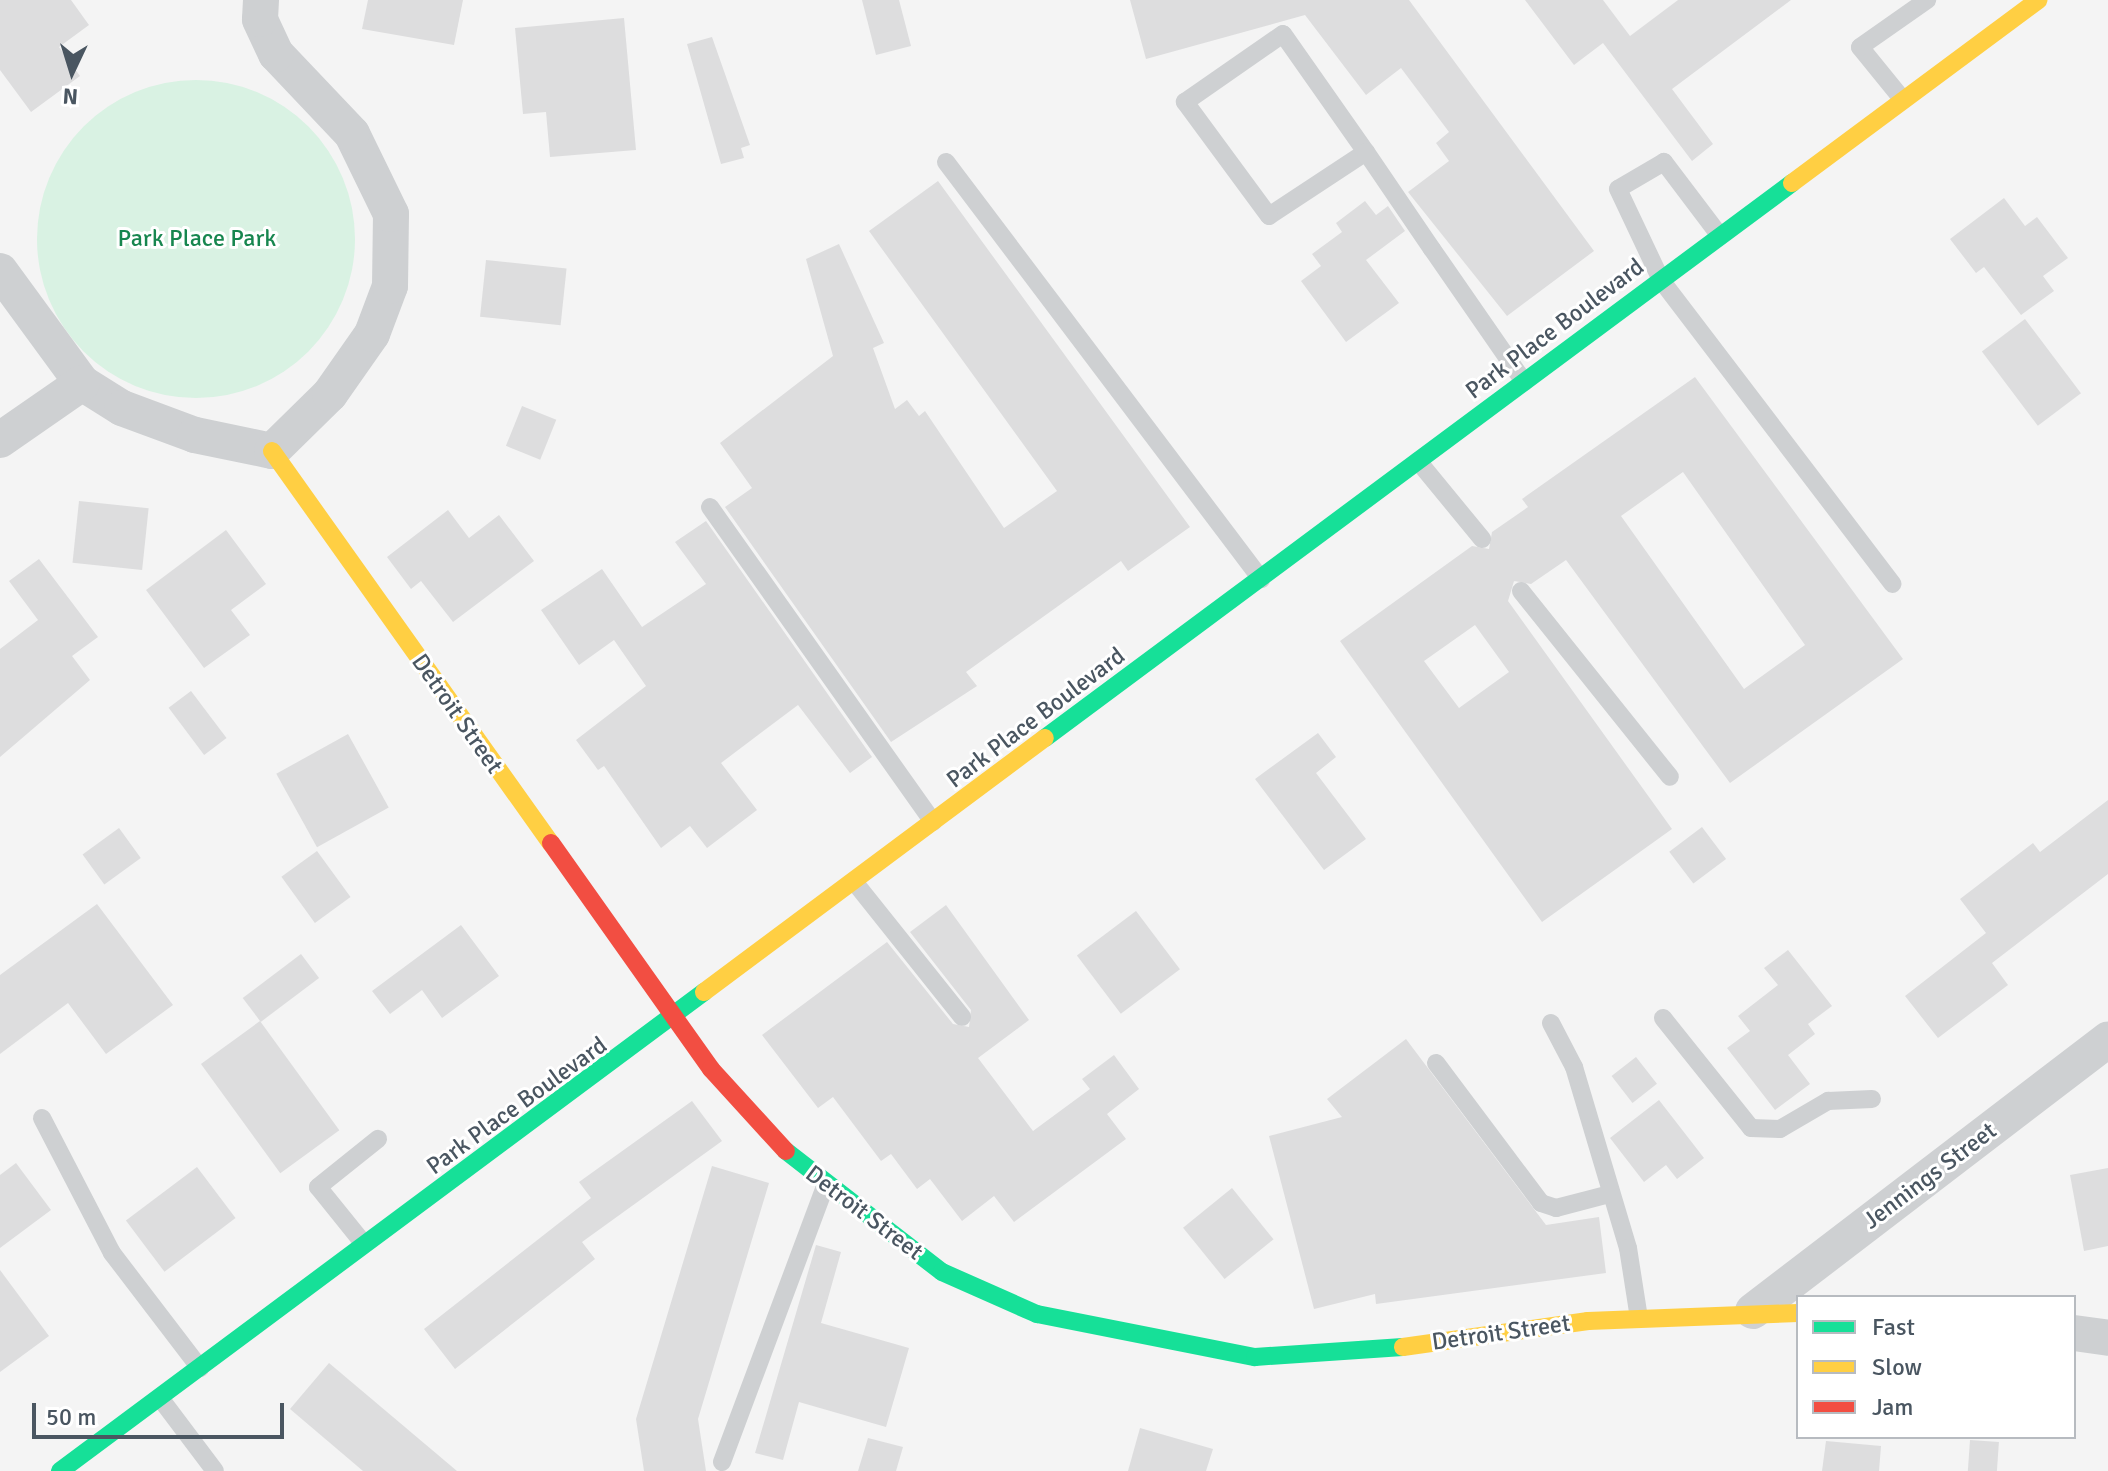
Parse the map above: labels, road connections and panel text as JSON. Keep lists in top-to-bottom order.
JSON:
{
  "streets": {
    "street": ["Park Place Boulevard", "Detroit Street", "Jennings Street"]
  },
  "crossings": [
    ["Park Place Boulevard", "Detroit Street"],
    ["Detroit Street", "Jennings Street"]
  ],
  "parks": ["Park Place Park"],
  "legend": ["Fast", "Slow", "Jam"],
  "scale_bar": "50 m",
  "north": "bottom"
}
